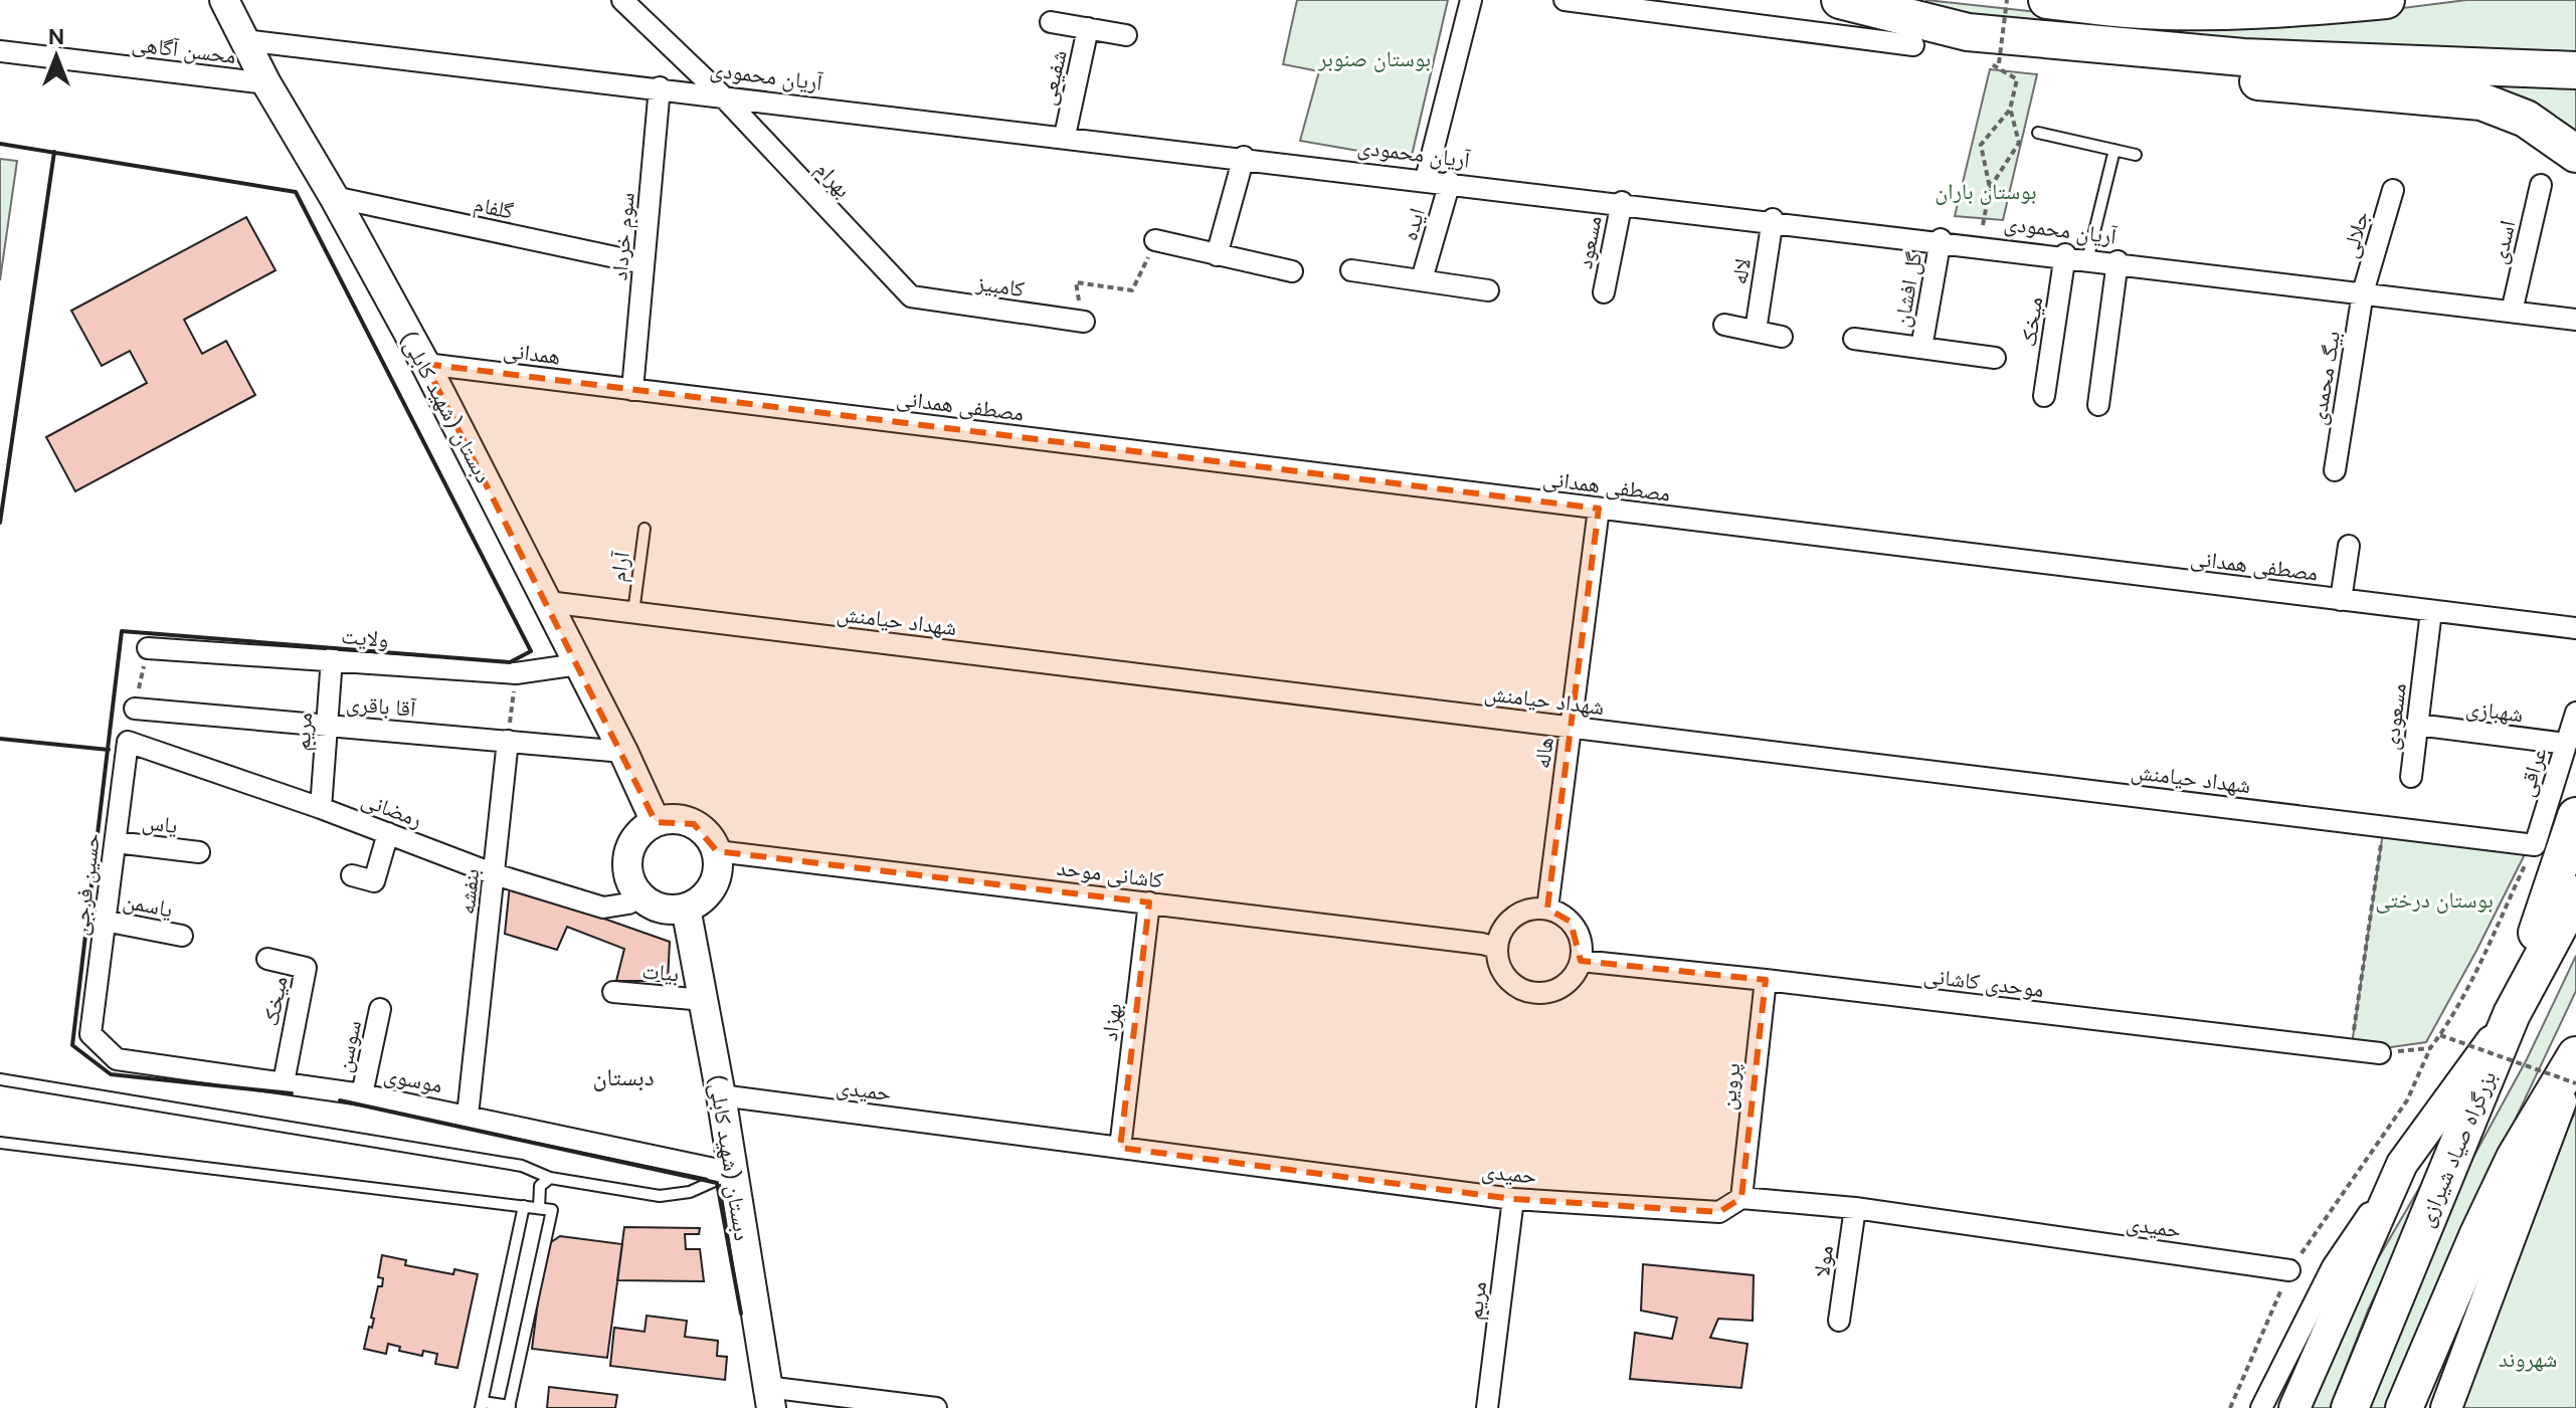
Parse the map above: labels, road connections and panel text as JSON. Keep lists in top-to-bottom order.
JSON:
{
  "streets": {
    "highway": ["بزرگراه صیاد شیرازی"],
    "main road": ["دبستان (شهید کابلی)"],
    "street": [
      "محسن آگاهی",
      "آریان محمودی",
      "شفیعی",
      "بهرام",
      "گلفام",
      "ایده",
      "جلالی",
      "سوم خرداد",
      "مسعود",
      "اسدی",
      "لاله",
      "کامبیز",
      "گل افشان",
      "میخک",
      "همدانی",
      "بیگ محمدی",
      "مصطفی همدانی",
      "شهداد حیامنش",
      "ولایت",
      "آقا باقری",
      "شهبازی",
      "مسعودی",
      "مریم",
      "هاله",
      "عراقی",
      "رمضانی",
      "یاس",
      "کاشانی موحد",
      "حسین فرجی",
      "بنفشه",
      "یاسمن",
      "بیات",
      "موحدی کاشانی",
      "بهزاد",
      "سوسن",
      "موسوی",
      "پروین",
      "حمیدی",
      "مولا"
    ],
    "lane": ["آرام"]
  },
  "crossings": [
    ["محسن آگاهی", "دبستان (شهید کابلی)"],
    ["آریان محمودی", "شفیعی"],
    ["آریان محمودی", "بهرام"],
    ["آریان محمودی", "ایده"],
    ["آریان محمودی", "جلالی"],
    ["آریان محمودی", "سوم خرداد"],
    ["آریان محمودی", "مسعود"],
    ["آریان محمودی", "اسدی"],
    ["آریان محمودی", "لاله"],
    ["آریان محمودی", "گل افشان"],
    ["آریان محمودی", "میخک"],
    ["آریان محمودی", "بیگ محمدی"],
    ["آریان محمودی", "دبستان (شهید کابلی)"],
    ["بهرام", "کامبیز"],
    ["گلفام", "سوم خرداد"],
    ["گلفام", "دبستان (شهید کابلی)"],
    ["جلالی", "بیگ محمدی"],
    ["سوم خرداد", "همدانی"],
    ["سوم خرداد", "مصطفی همدانی"],
    ["میخک", "موسوی"],
    ["همدانی", "مصطفی همدانی"],
    ["همدانی", "دبستان (شهید کابلی)"],
    ["مصطفی همدانی", "مسعودی"],
    ["مصطفی همدانی", "هاله"],
    ["دبستان (شهید کابلی)", "شهداد حیامنش"],
    ["دبستان (شهید کابلی)", "ولایت"],
    ["دبستان (شهید کابلی)", "آقا باقری"],
    ["دبستان (شهید کابلی)", "رمضانی"],
    ["دبستان (شهید کابلی)", "کاشانی موحد"],
    ["دبستان (شهید کابلی)", "بیات"],
    ["دبستان (شهید کابلی)", "موسوی"],
    ["دبستان (شهید کابلی)", "حمیدی"],
    ["آرام", "شهداد حیامنش"],
    ["شهداد حیامنش", "هاله"],
    ["شهداد حیامنش", "عراقی"],
    ["ولایت", "مریم"],
    ["آقا باقری", "مریم"],
    ["آقا باقری", "بنفشه"],
    ["شهبازی", "مسعودی"],
    ["شهبازی", "عراقی"],
    ["مریم", "رمضانی"],
    ["مریم", "حمیدی"],
    ["هاله", "کاشانی موحد"],
    ["هاله", "موحدی کاشانی"],
    ["رمضانی", "کاشانی موحد"],
    ["رمضانی", "حسین فرجی"],
    ["رمضانی", "بنفشه"],
    ["یاس", "حسین فرجی"],
    ["کاشانی موحد", "موحدی کاشانی"],
    ["کاشانی موحد", "بهزاد"],
    ["حسین فرجی", "یاسمن"],
    ["حسین فرجی", "موسوی"],
    ["بنفشه", "موسوی"],
    ["موحدی کاشانی", "پروین"],
    ["بهزاد", "حمیدی"],
    ["سوسن", "موسوی"],
    ["پروین", "حمیدی"],
    ["حمیدی", "مولا"]
  ],
  "districts": ["دبستان"],
  "parks": [
    "بوستان صنوبر",
    "بوستان باران",
    "بوستان درختی",
    "شهروند"
  ],
  "north": "top"
}
